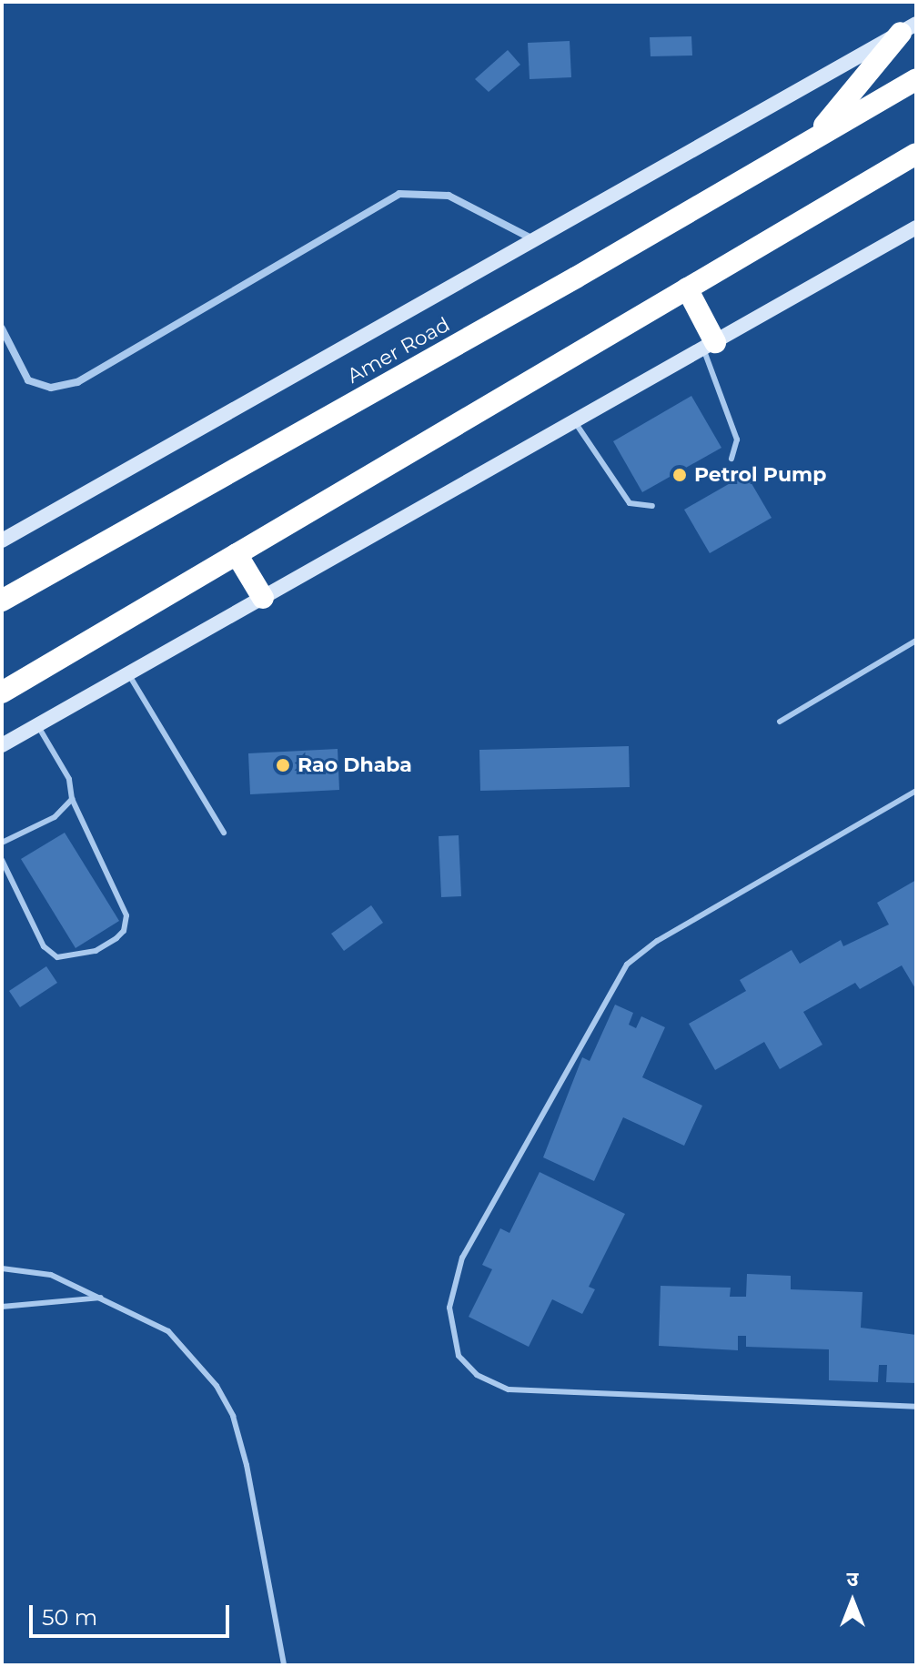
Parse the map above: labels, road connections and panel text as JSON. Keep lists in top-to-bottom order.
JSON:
{
  "streets": {
    "highway": ["Amer Road"]
  },
  "places": ["Petrol Pump", "Rao Dhaba"],
  "scale_bar": "50 m",
  "north": "top"
}
